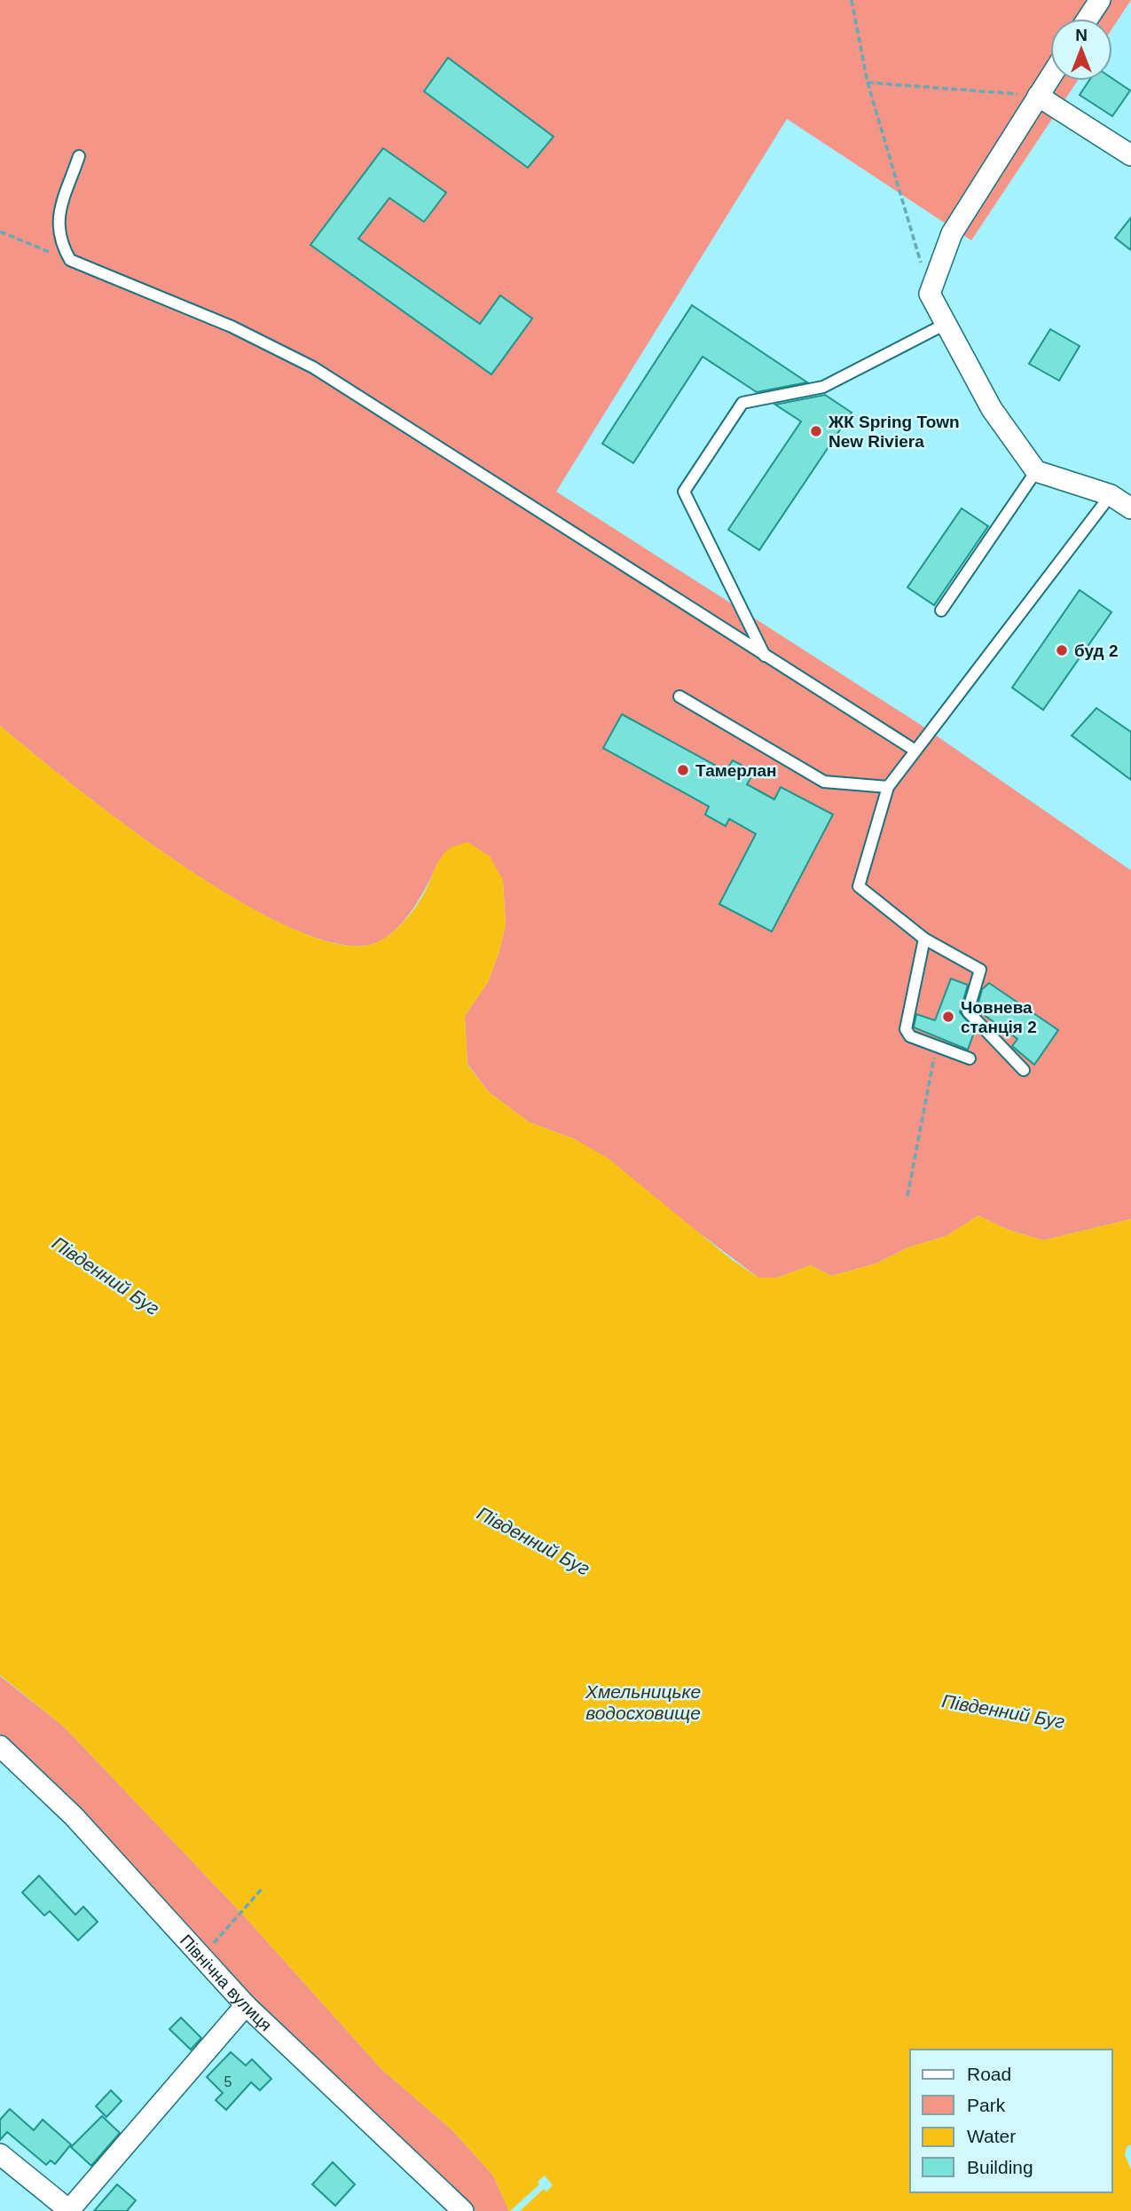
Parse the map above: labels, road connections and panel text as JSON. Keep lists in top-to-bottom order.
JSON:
{
  "streets": {
    "street": ["Північна вулиця"]
  },
  "water": ["Південний Буг", "Хмельницьке водосховище"],
  "places": [
    "ЖК Spring Town New Riviera",
    "буд 2",
    "Тамерлан",
    "Човнева станція 2"
  ],
  "house_numbers": ["5"],
  "legend": [
    "Road",
    "Park",
    "Water",
    "Building"
  ],
  "north": "top"
}
